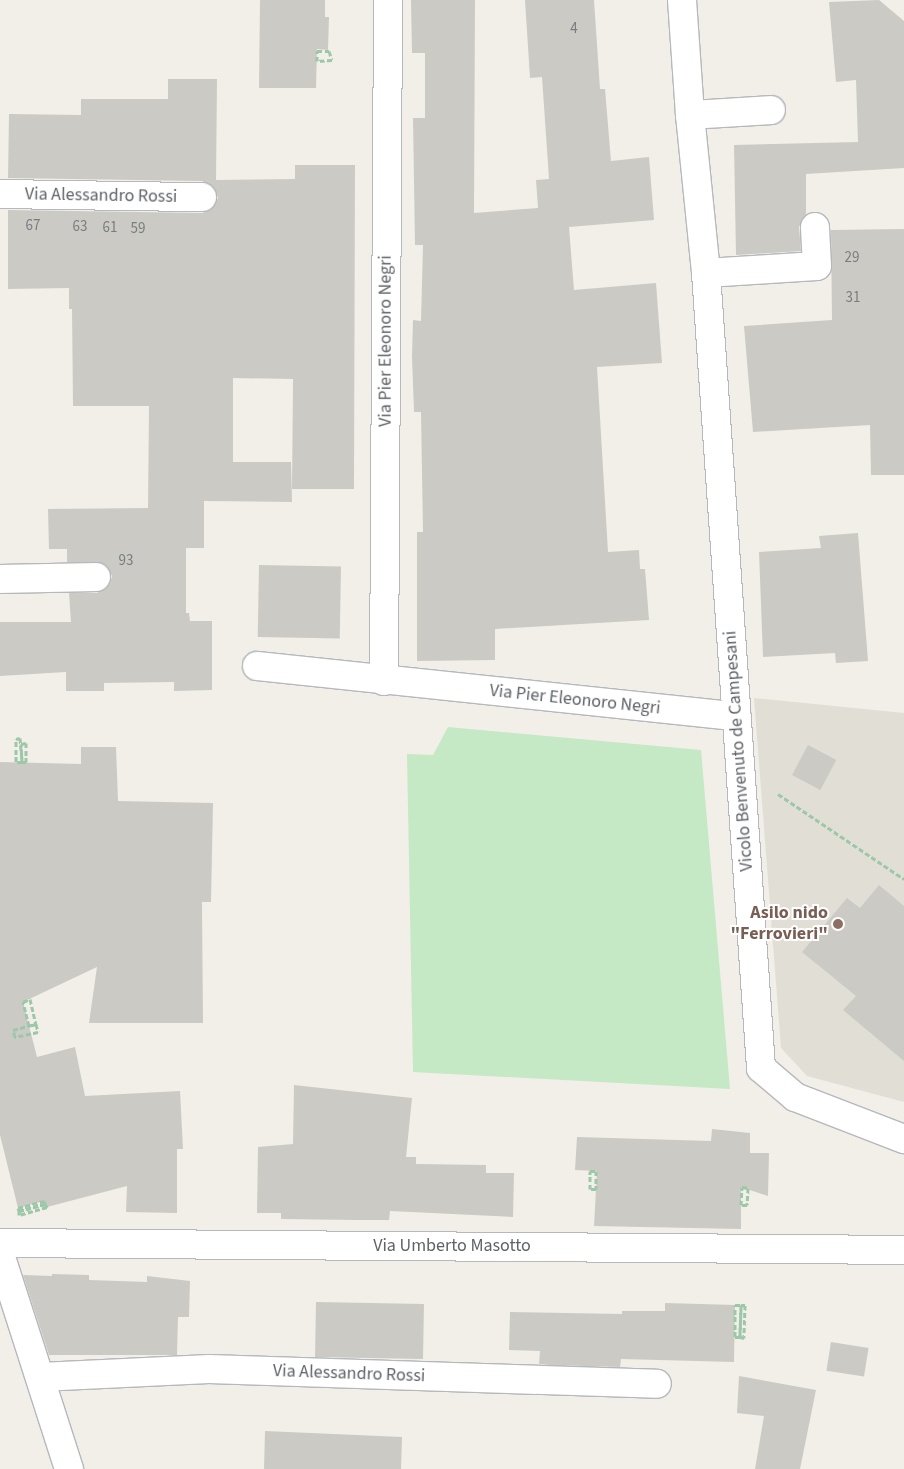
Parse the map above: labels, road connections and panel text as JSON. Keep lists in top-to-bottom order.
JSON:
{
  "streets": {
    "street": [
      "Via Alessandro Rossi",
      "Via Pier Eleonoro Negri",
      "Vicolo Benvenuto de Campesani",
      "Via Umberto Masotto"
    ]
  },
  "crossings": [
    ["Via Pier Eleonoro Negri", "Vicolo Benvenuto de Campesani"]
  ],
  "places": ["Asilo nido \"Ferrovieri\""],
  "house_numbers": [
    "4",
    "67",
    "63",
    "61",
    "59",
    "29",
    "31",
    "93"
  ]
}
